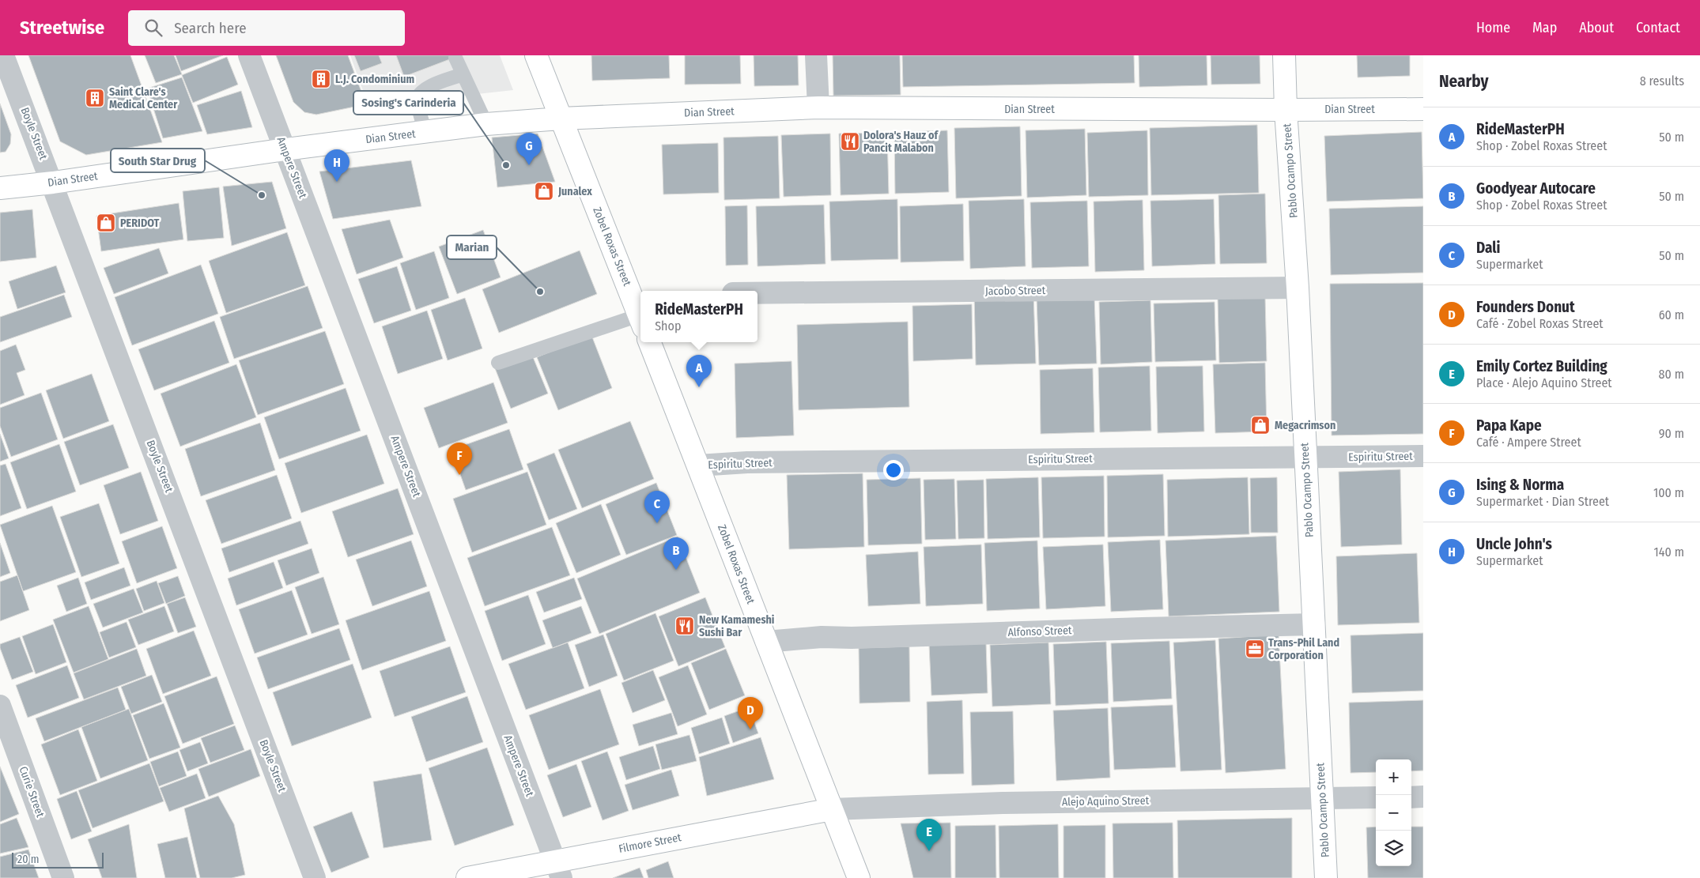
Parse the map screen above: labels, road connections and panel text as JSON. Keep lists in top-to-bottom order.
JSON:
{
  "streets": {
    "street": [
      "Dian Street",
      "Boyle Street",
      "Ampere Street",
      "Pablo Ocampo Street",
      "Zobel Roxas Street",
      "Jacobo Street",
      "Espiritu Street",
      "Alfonso Street",
      "Curie Street",
      "Alejo Aquino Street",
      "Filmore Street"
    ]
  },
  "crossings": [
    ["Dian Street", "Boyle Street"],
    ["Dian Street", "Ampere Street"],
    ["Dian Street", "Pablo Ocampo Street"],
    ["Dian Street", "Zobel Roxas Street"],
    ["Ampere Street", "Filmore Street"],
    ["Pablo Ocampo Street", "Jacobo Street"],
    ["Pablo Ocampo Street", "Espiritu Street"],
    ["Pablo Ocampo Street", "Alfonso Street"],
    ["Pablo Ocampo Street", "Alejo Aquino Street"],
    ["Zobel Roxas Street", "Espiritu Street"],
    ["Zobel Roxas Street", "Alfonso Street"],
    ["Zobel Roxas Street", "Alejo Aquino Street"],
    ["Zobel Roxas Street", "Filmore Street"],
    ["Alejo Aquino Street", "Filmore Street"]
  ],
  "places": {
    "building": ["L.J. Condominium", "Saint Clare's Medical Center"],
    "restaurant": ["Dolora's Hauz of Pancit Malabon", "New Kamameshi Sushi Bar"],
    "other": ["Sosing's Carinderia", "South Star Drug", "Marian"],
    "shop": ["Junalex", "PERIDOT", "Megacrimson"],
    "office": ["Trans-Phil Land Corporation"]
  },
  "scale_bar": "20 m",
  "page": {
    "header": "Streetwise",
    "search": "Search here",
    "nav": [
      "Home",
      "Map",
      "About",
      "Contact"
    ],
    "heading": ["Nearby", "8 results"],
    "list": [
      {
        "mark": "A",
        "name": "RideMasterPH",
        "note": "Shop · Zobel Roxas Street",
        "value": "50 m"
      },
      {
        "mark": "B",
        "name": "Goodyear Autocare",
        "note": "Shop · Zobel Roxas Street",
        "value": "50 m"
      },
      {
        "mark": "C",
        "name": "Dali",
        "note": "Supermarket",
        "value": "50 m"
      },
      {
        "mark": "D",
        "name": "Founders Donut",
        "note": "Café · Zobel Roxas Street",
        "value": "60 m"
      },
      {
        "mark": "E",
        "name": "Emily Cortez Building",
        "note": "Place · Alejo Aquino Street",
        "value": "80 m"
      },
      {
        "mark": "F",
        "name": "Papa Kape",
        "note": "Café · Ampere Street",
        "value": "90 m"
      },
      {
        "mark": "G",
        "name": "Ising & Norma",
        "note": "Supermarket · Dian Street",
        "value": "100 m"
      },
      {
        "mark": "H",
        "name": "Uncle John's",
        "note": "Supermarket",
        "value": "140 m"
      }
    ],
    "pins": [
      "G",
      "H",
      "A",
      "F",
      "C",
      "B",
      "D",
      "E"
    ],
    "popup": ["RideMasterPH", "Shop"],
    "map_buttons": ["+", "−"],
    "scale": "20 m"
  }
}
